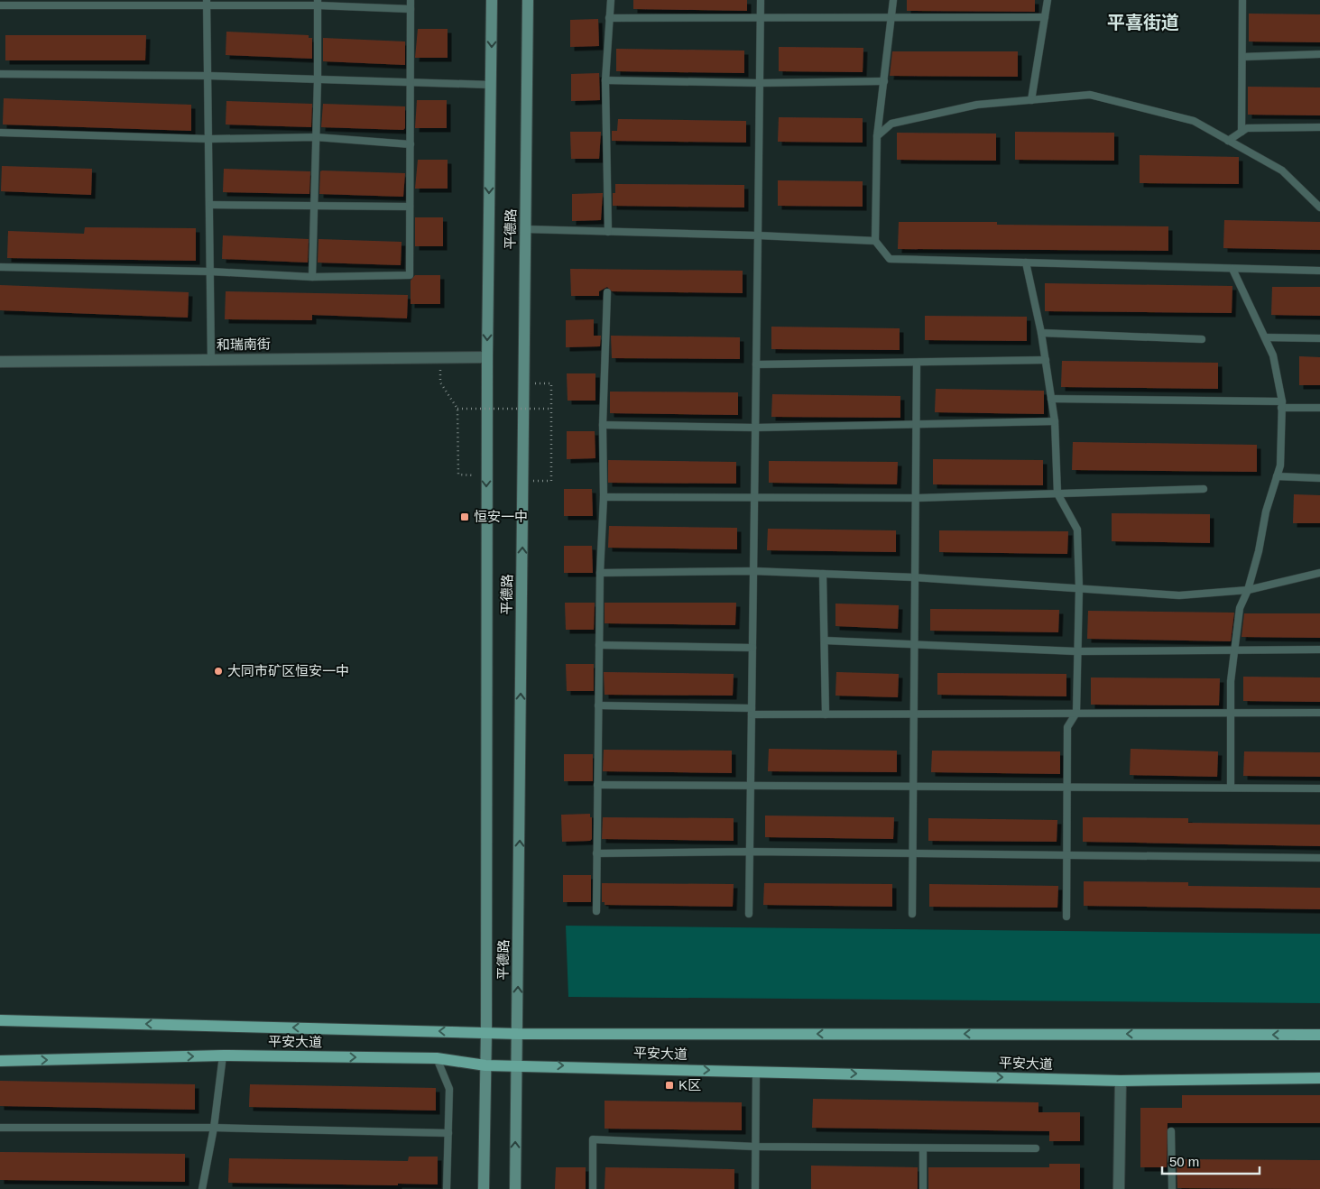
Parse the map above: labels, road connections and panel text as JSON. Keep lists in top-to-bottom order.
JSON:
{
  "streets": {
    "main road": ["平德路", "平安大道"],
    "street": ["和瑞南街"]
  },
  "crossings": [
    ["平德路", "和瑞南街"],
    ["平德路", "平安大道"]
  ],
  "districts": ["平喜街道"],
  "places": {
    "transit": ["恒安一中", "K区"],
    "other": ["大同市矿区恒安一中"]
  },
  "scale_bar": "50 m"
}
